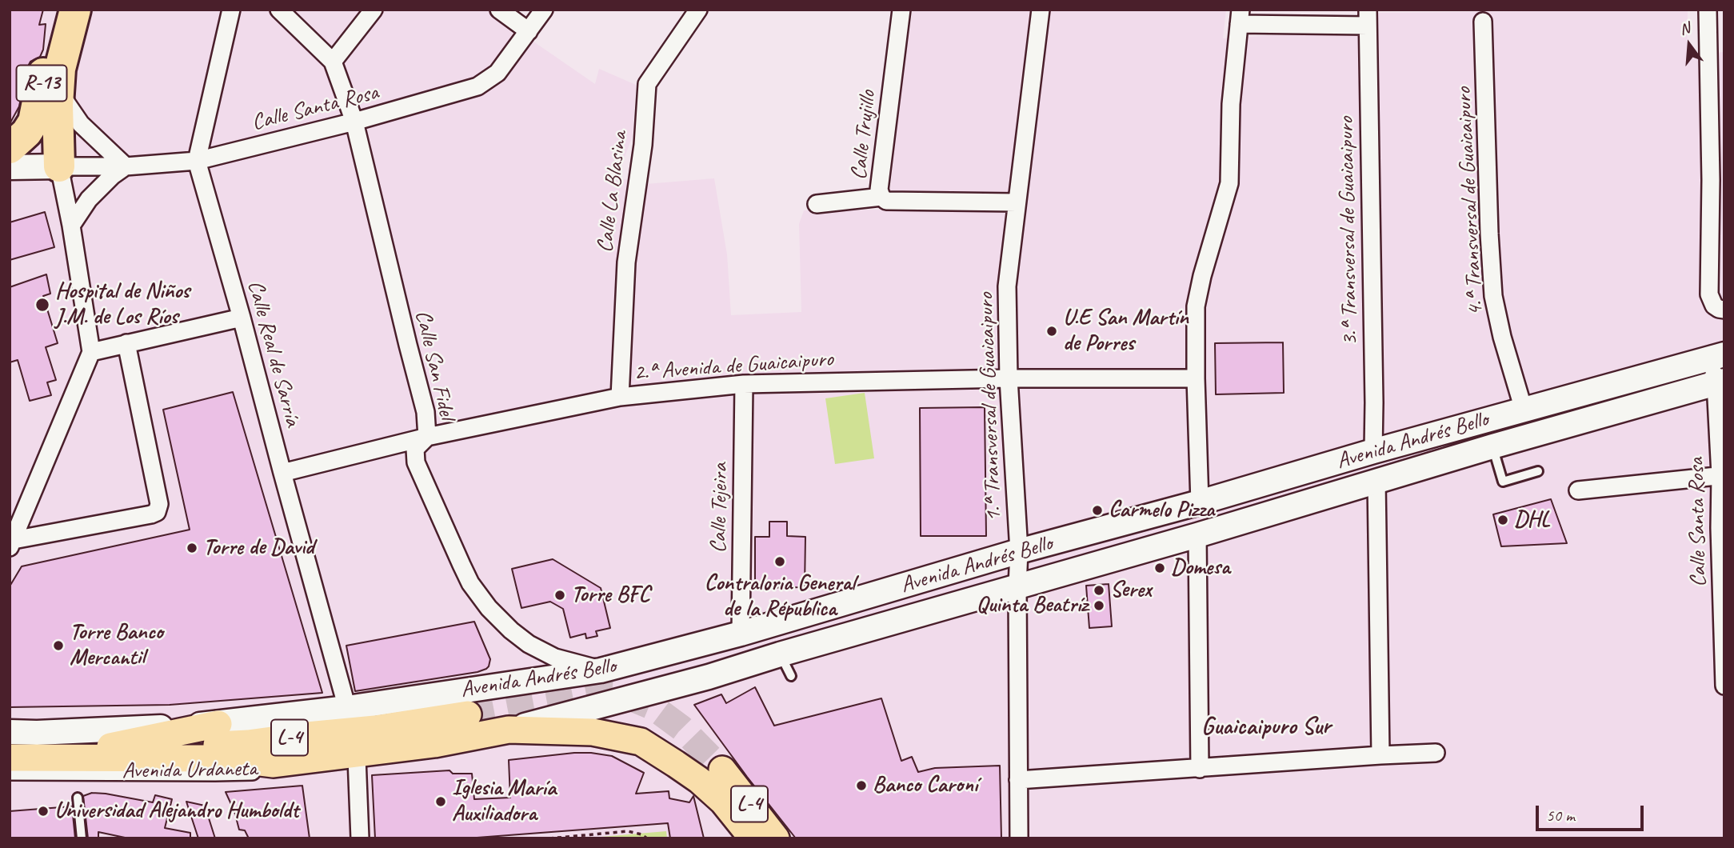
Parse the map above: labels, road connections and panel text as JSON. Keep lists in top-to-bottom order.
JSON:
{
  "streets": {
    "highway": ["R-13"],
    "main road": ["Avenida Andrés Bello", "L-4"],
    "street": [
      "Calle Santa Rosa",
      "Calle Trujillo",
      "Calle La Blasina",
      "4.ª Transversal de Guaicaipuro",
      "3.ª Transversal de Guaicaipuro",
      "Calle Real de Sarría",
      "Calle San Fidel",
      "2.ª Avenida de Guaicaipuro",
      "1.ª Transversal de Guaicaipuro",
      "Calle Tejeira",
      "Avenida Urdaneta"
    ]
  },
  "crossings": [
    ["R-13", "Calle Santa Rosa"],
    ["Calle Santa Rosa", "Calle Real de Sarría"],
    ["Calle Santa Rosa", "Calle San Fidel"],
    ["Calle Santa Rosa", "Avenida Andrés Bello"],
    ["Calle Trujillo", "1.ª Transversal de Guaicaipuro"],
    ["Calle La Blasina", "2.ª Avenida de Guaicaipuro"],
    ["4.ª Transversal de Guaicaipuro", "Avenida Andrés Bello"],
    ["3.ª Transversal de Guaicaipuro", "Avenida Andrés Bello"],
    ["Calle Real de Sarría", "2.ª Avenida de Guaicaipuro"],
    ["Calle Real de Sarría", "Avenida Andrés Bello"],
    ["Calle San Fidel", "2.ª Avenida de Guaicaipuro"],
    ["Calle San Fidel", "Avenida Andrés Bello"],
    ["2.ª Avenida de Guaicaipuro", "1.ª Transversal de Guaicaipuro"],
    ["2.ª Avenida de Guaicaipuro", "Calle Tejeira"],
    ["1.ª Transversal de Guaicaipuro", "Avenida Andrés Bello"],
    ["Avenida Andrés Bello", "Calle Tejeira"],
    ["Avenida Andrés Bello", "L-4"],
    ["Avenida Andrés Bello", "Avenida Urdaneta"],
    ["L-4", "Avenida Urdaneta"]
  ],
  "districts": ["Guaicaipuro Sur"],
  "places": [
    "Hospital de Niños J.M. de Los Ríos",
    "U.E San Martín de Porres",
    "Carmelo Pizza",
    "DHL",
    "Torre de David",
    "Contraloria General de la Républica",
    "Domesa",
    "Serex",
    "Torre BFC",
    "Quinta Beatríz",
    "Torre Banco Mercantil",
    "Banco Caroní",
    "Iglesia María Auxiliadora",
    "Universidad Alejandro Humboldt"
  ],
  "scale_bar": "50 m",
  "north": "top"
}
